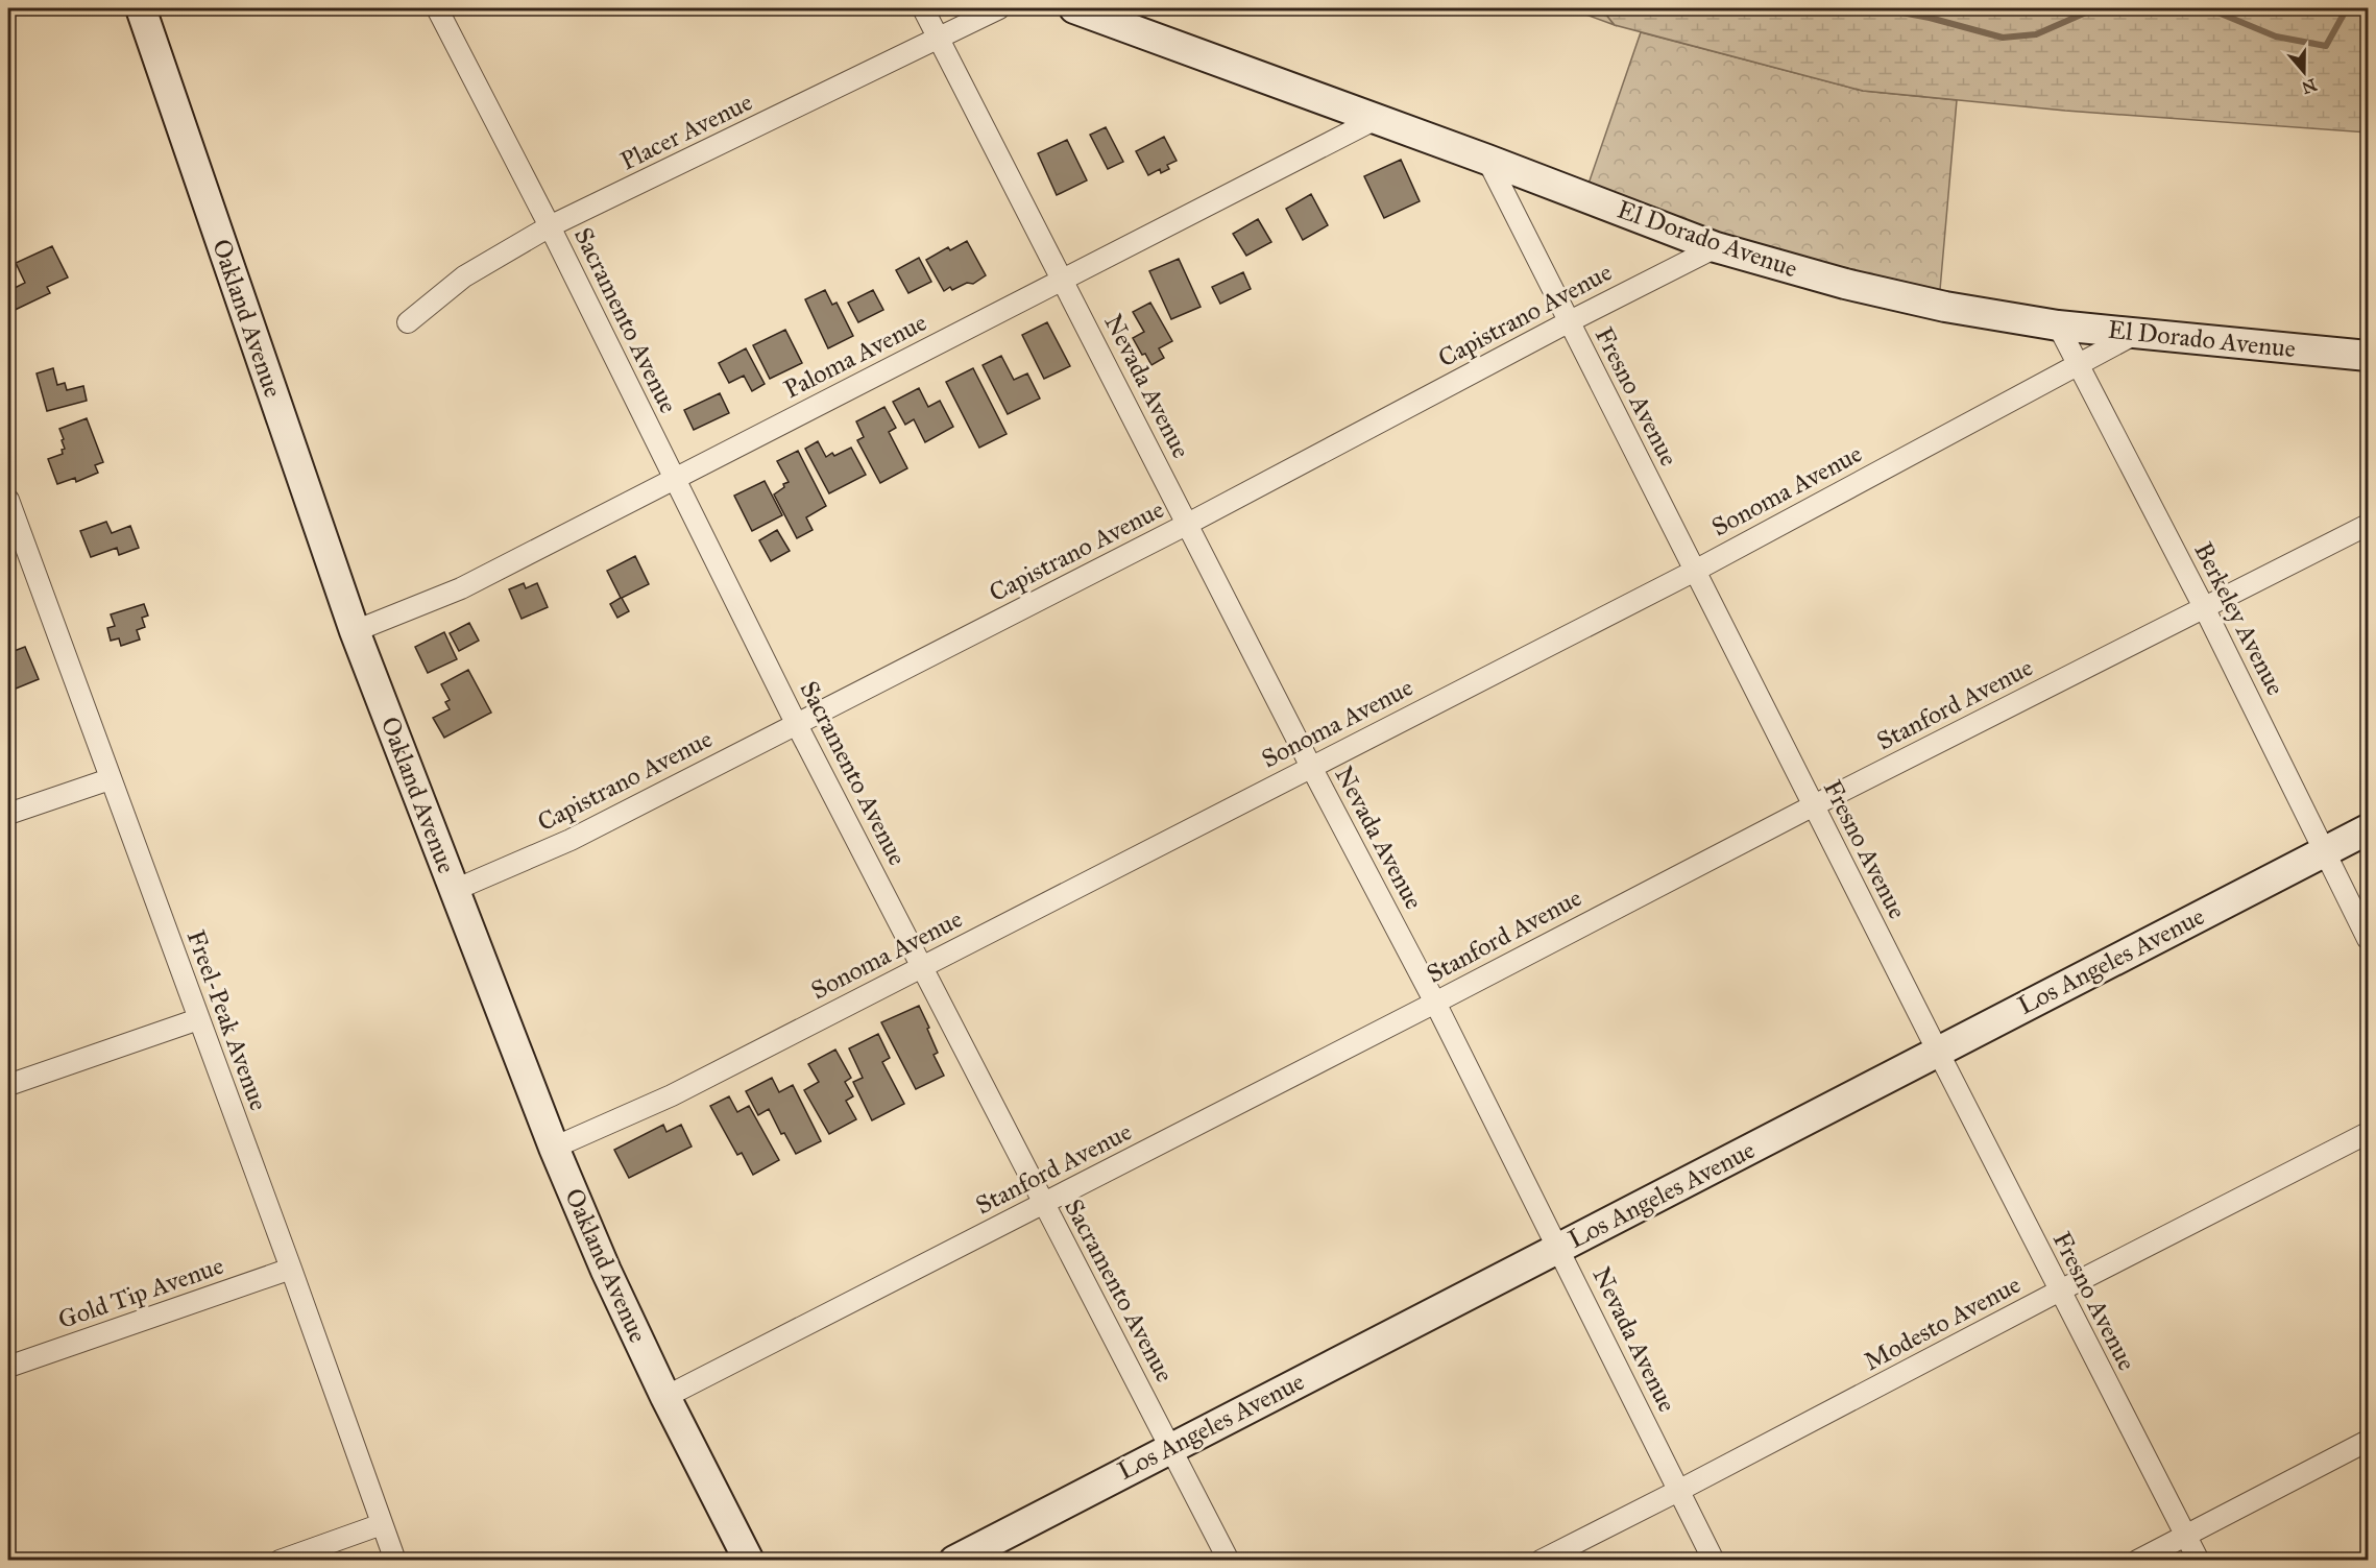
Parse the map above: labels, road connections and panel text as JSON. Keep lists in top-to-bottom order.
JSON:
{
  "streets": {
    "street": [
      "Placer Avenue",
      "El Dorado Avenue",
      "Capistrano Avenue",
      "Oakland Avenue",
      "Sacramento Avenue",
      "Paloma Avenue",
      "Nevada Avenue",
      "Fresno Avenue",
      "Sonoma Avenue",
      "Berkeley Avenue",
      "Stanford Avenue",
      "Los Angeles Avenue",
      "Freel-Peak Avenue",
      "Gold Tip Avenue",
      "Modesto Avenue"
    ]
  },
  "crossings": [
    ["Placer Avenue", "Sacramento Avenue"],
    ["Placer Avenue", "Nevada Avenue"],
    ["El Dorado Avenue", "Capistrano Avenue"],
    ["El Dorado Avenue", "Paloma Avenue"],
    ["El Dorado Avenue", "Fresno Avenue"],
    ["El Dorado Avenue", "Sonoma Avenue"],
    ["El Dorado Avenue", "Berkeley Avenue"],
    ["Capistrano Avenue", "Oakland Avenue"],
    ["Capistrano Avenue", "Sacramento Avenue"],
    ["Capistrano Avenue", "Nevada Avenue"],
    ["Capistrano Avenue", "Fresno Avenue"],
    ["Oakland Avenue", "Paloma Avenue"],
    ["Oakland Avenue", "Sonoma Avenue"],
    ["Oakland Avenue", "Stanford Avenue"],
    ["Sacramento Avenue", "Paloma Avenue"],
    ["Sacramento Avenue", "Sonoma Avenue"],
    ["Sacramento Avenue", "Stanford Avenue"],
    ["Sacramento Avenue", "Los Angeles Avenue"],
    ["Paloma Avenue", "Nevada Avenue"],
    ["Nevada Avenue", "Sonoma Avenue"],
    ["Nevada Avenue", "Stanford Avenue"],
    ["Nevada Avenue", "Los Angeles Avenue"],
    ["Nevada Avenue", "Modesto Avenue"],
    ["Fresno Avenue", "Sonoma Avenue"],
    ["Fresno Avenue", "Stanford Avenue"],
    ["Fresno Avenue", "Los Angeles Avenue"],
    ["Fresno Avenue", "Modesto Avenue"],
    ["Sonoma Avenue", "Berkeley Avenue"],
    ["Berkeley Avenue", "Stanford Avenue"],
    ["Berkeley Avenue", "Los Angeles Avenue"],
    ["Freel-Peak Avenue", "Gold Tip Avenue"]
  ],
  "north": "bottom"
}
